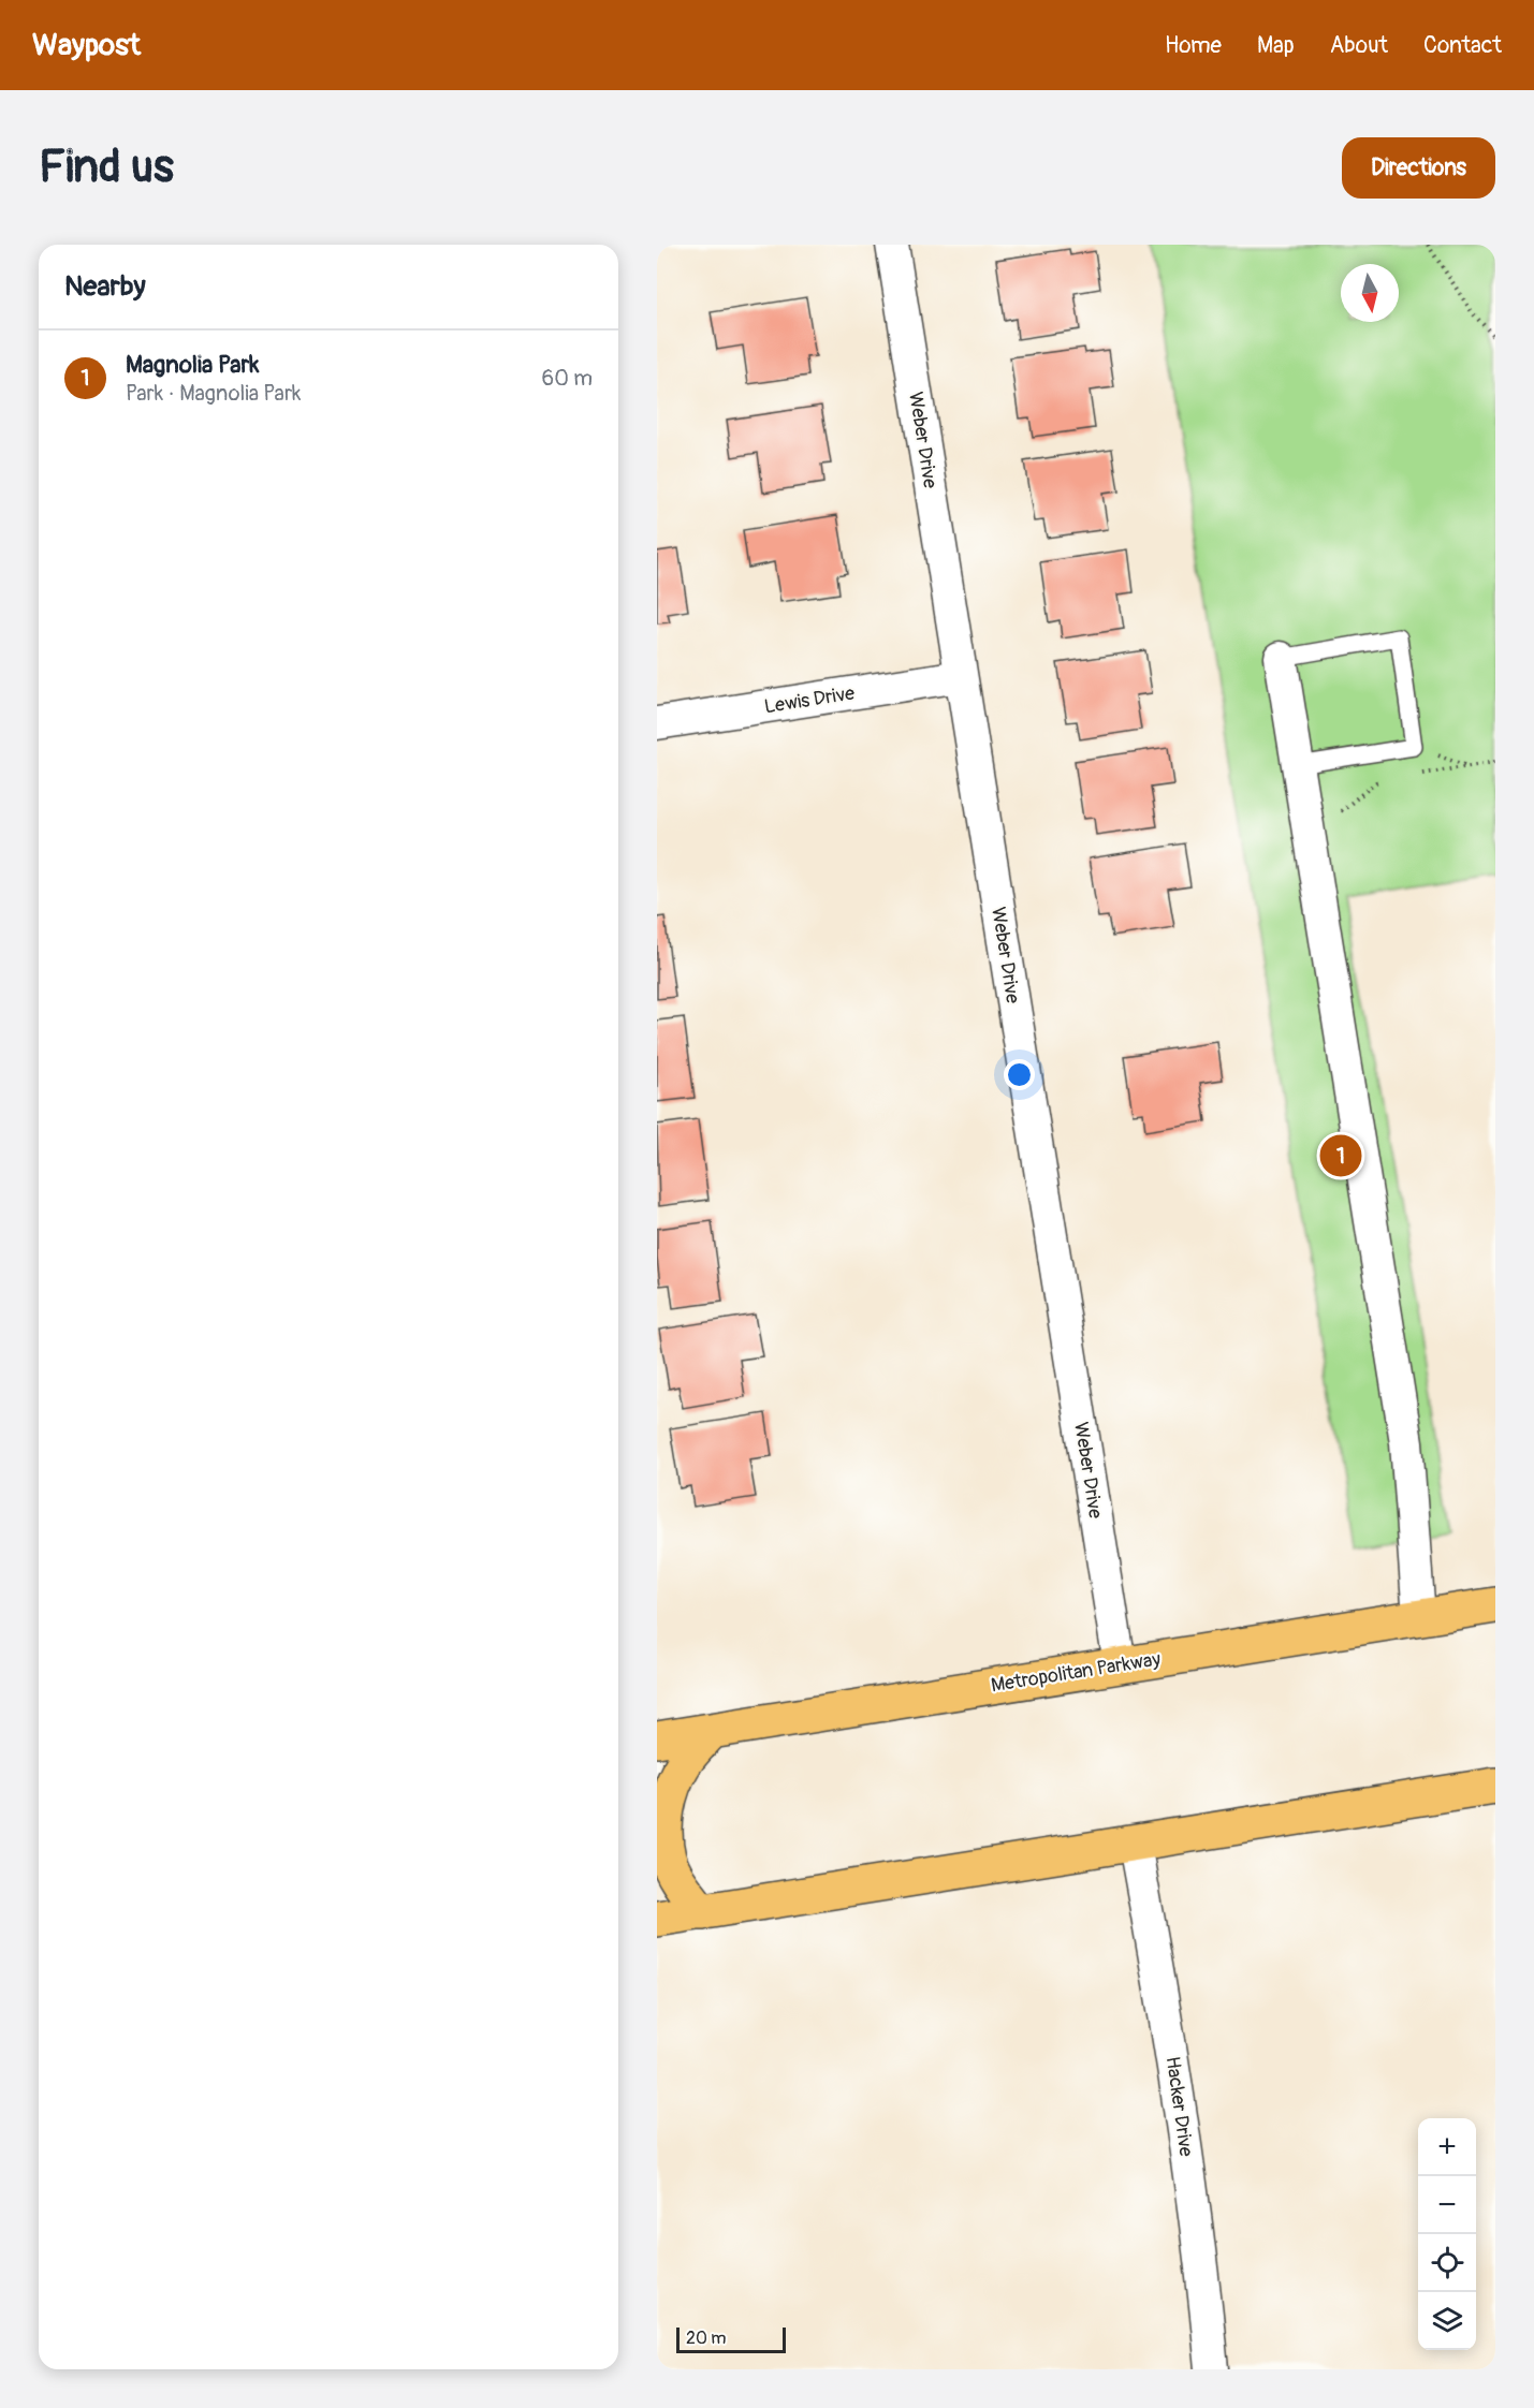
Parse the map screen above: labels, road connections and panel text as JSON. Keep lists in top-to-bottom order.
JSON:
{
  "streets": {
    "main road": ["Metropolitan Parkway"],
    "street": ["Weber Drive", "Lewis Drive", "Hacker Drive"]
  },
  "crossings": [
    ["Weber Drive", "Lewis Drive"],
    ["Weber Drive", "Metropolitan Parkway"]
  ],
  "scale_bar": "20 m",
  "north": "bottom",
  "page": {
    "header": "Waypost",
    "nav": [
      "Home",
      "Map",
      "About",
      "Contact"
    ],
    "buttons": "Directions",
    "title": "Find us",
    "heading": "Nearby",
    "list": [
      {
        "mark": "1",
        "name": "Magnolia Park",
        "note": "Park · Magnolia Park",
        "value": "60 m"
      }
    ],
    "pins": "1",
    "map_buttons": ["+", "−"],
    "scale": "20 m"
  }
}
